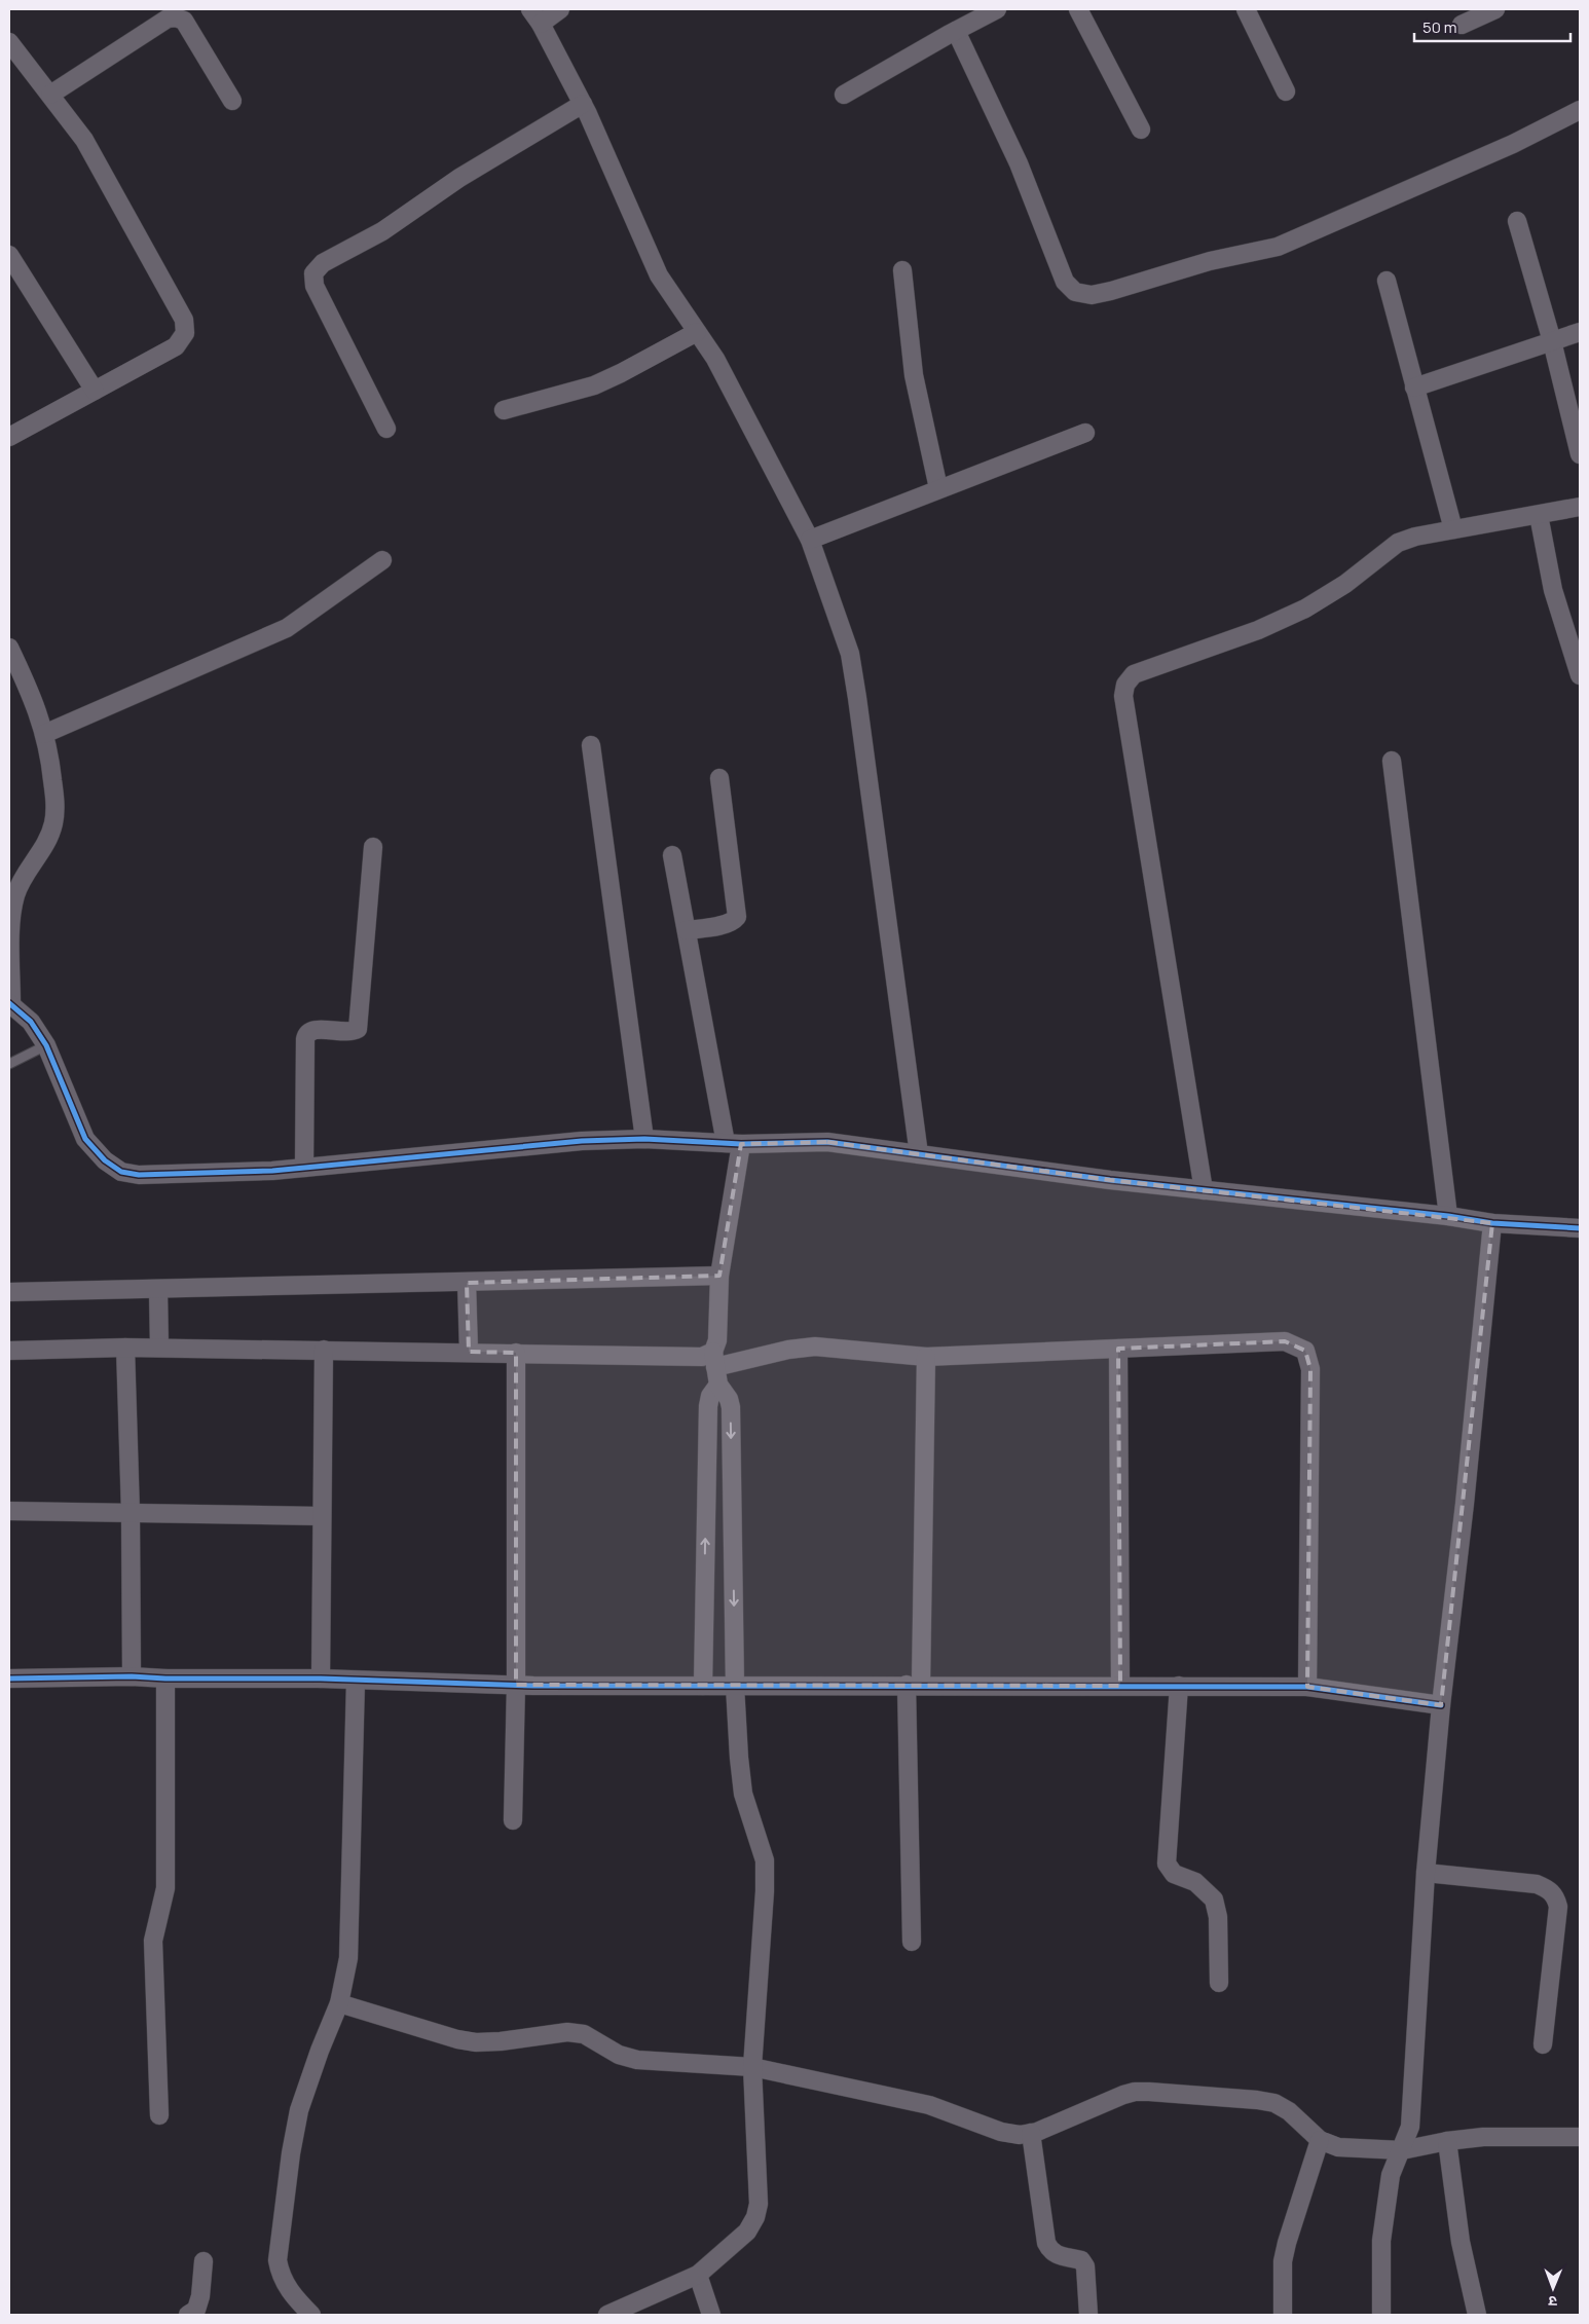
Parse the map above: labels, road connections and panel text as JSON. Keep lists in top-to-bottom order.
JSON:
{
  "scale_bar": "50 m",
  "north": "bottom"
}
